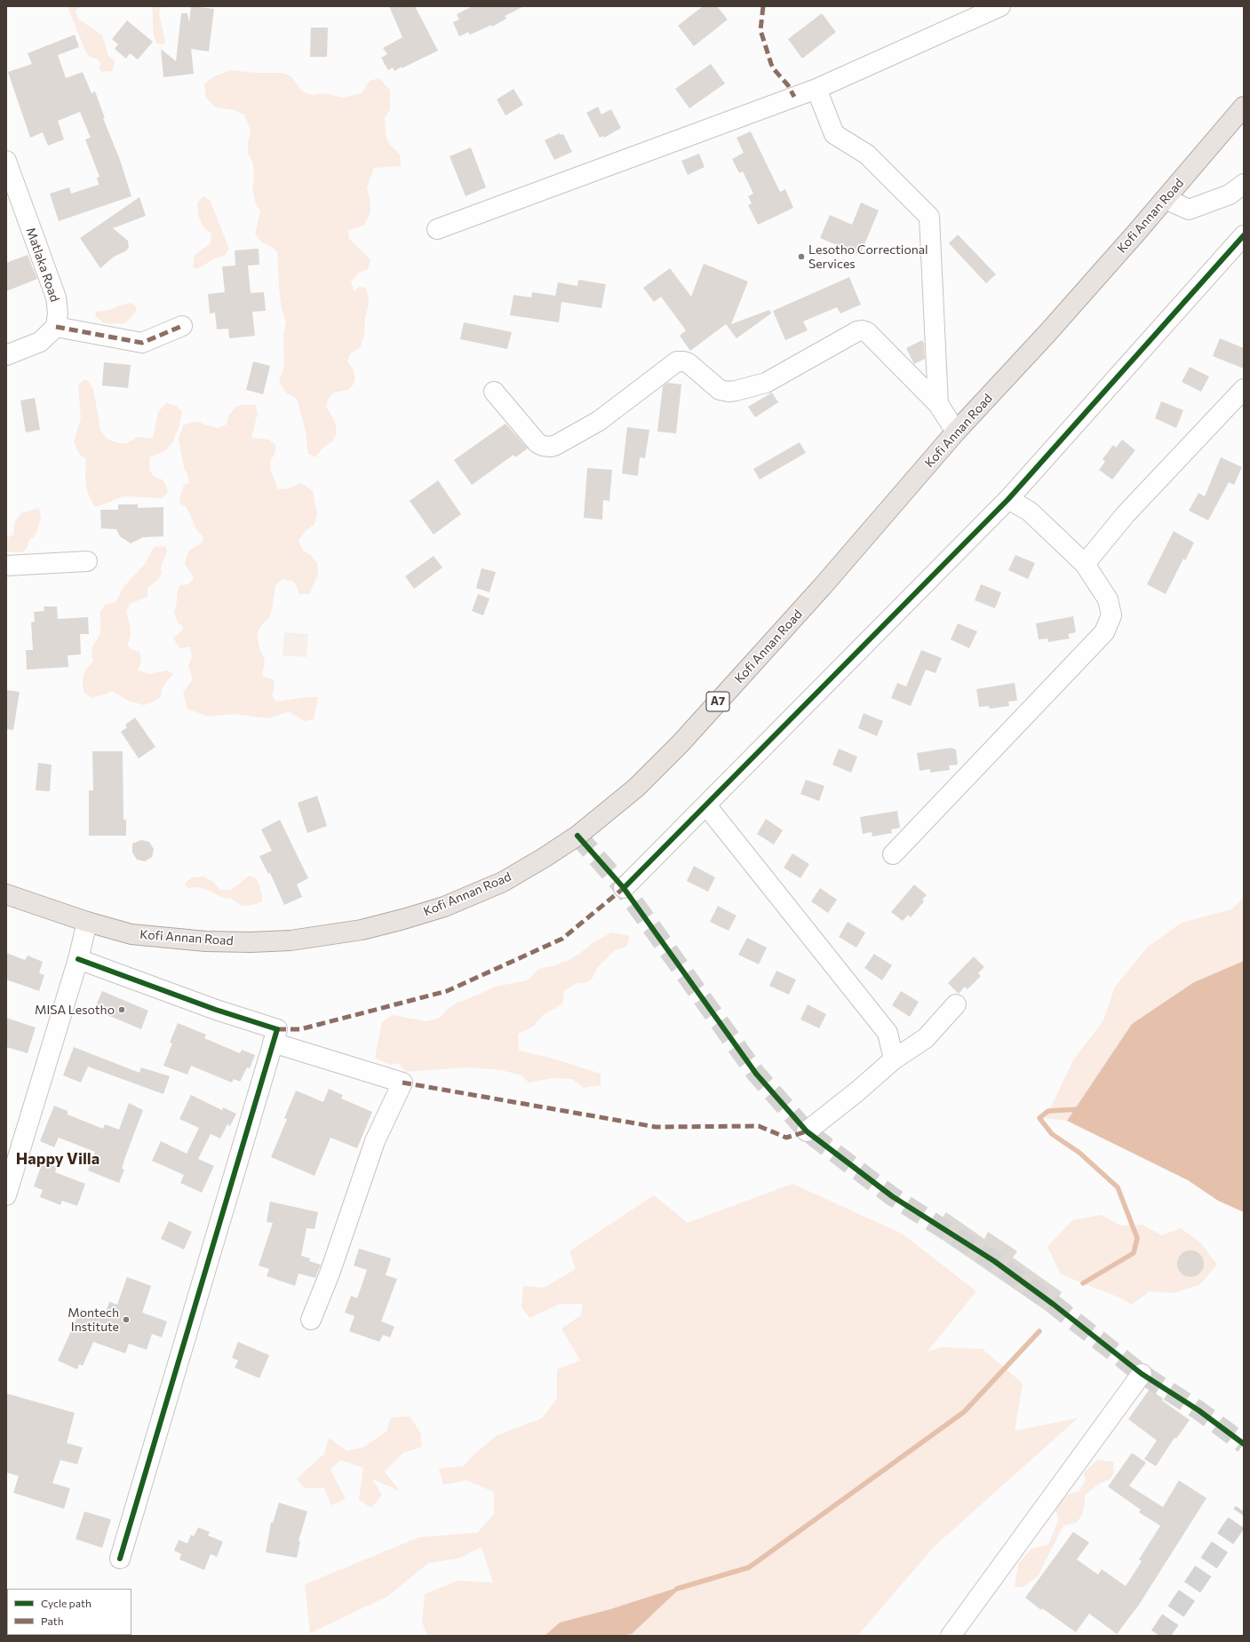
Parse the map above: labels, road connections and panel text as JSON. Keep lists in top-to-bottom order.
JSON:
{
  "streets": {
    "main road": ["Kofi Annan Road", "A7"],
    "street": ["Matlaka Road"]
  },
  "districts": ["Happy Villa"],
  "places": ["Lesotho Correctional Services", "MISA Lesotho", "Montech Institute"],
  "legend": ["Cycle path", "Path"]
}
